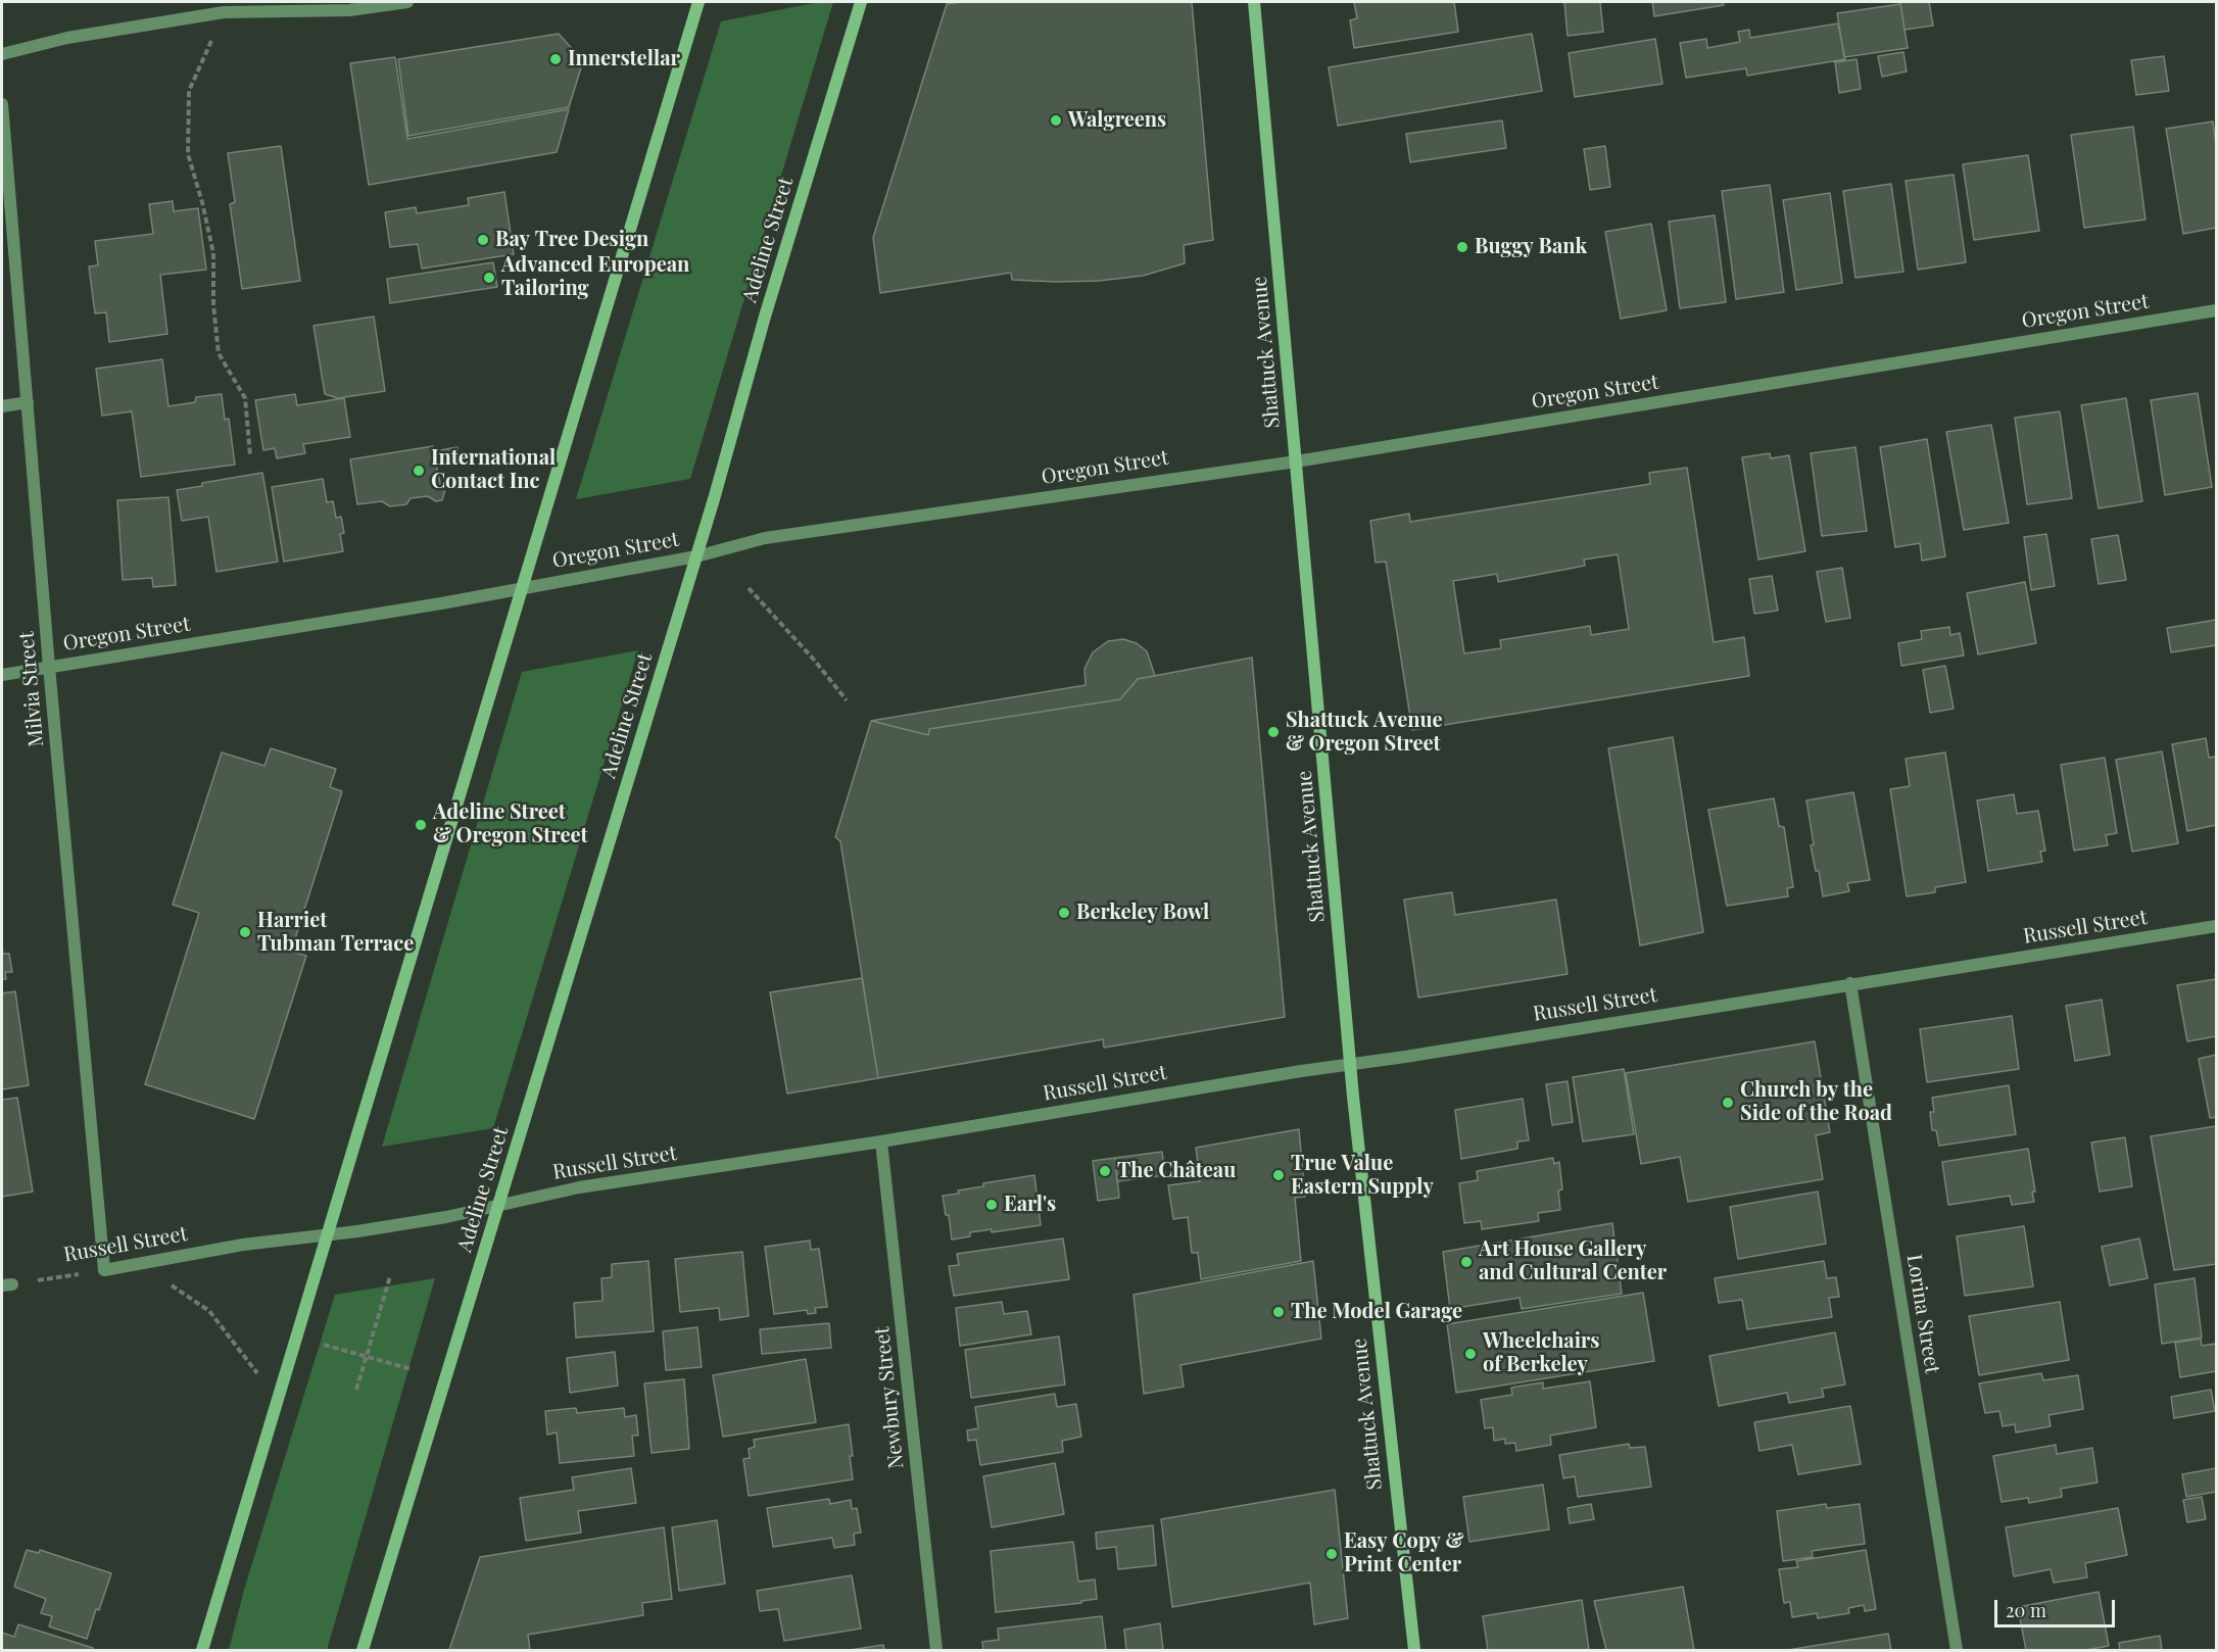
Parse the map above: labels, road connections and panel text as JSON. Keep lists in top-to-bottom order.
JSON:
{
  "streets": {
    "main road": ["Adeline Street", "Shattuck Avenue"],
    "street": [
      "Oregon Street",
      "Milvia Street",
      "Russell Street",
      "Lorina Street",
      "Newbury Street"
    ]
  },
  "crossings": [
    ["Adeline Street", "Oregon Street"],
    ["Adeline Street", "Russell Street"],
    ["Oregon Street", "Shattuck Avenue"],
    ["Oregon Street", "Milvia Street"],
    ["Shattuck Avenue", "Russell Street"],
    ["Milvia Street", "Russell Street"],
    ["Russell Street", "Lorina Street"],
    ["Russell Street", "Newbury Street"]
  ],
  "places": [
    "Innerstellar",
    "Walgreens",
    "Bay Tree Design",
    "Buggy Bank",
    "Advanced European Tailoring",
    "International Contact Inc",
    "Shattuck Avenue & Oregon Street",
    "Adeline Street & Oregon Street",
    "Berkeley Bowl",
    "Harriet Tubman Terrace",
    "Church by the Side of the Road",
    "The Château",
    "True Value Eastern Supply",
    "Earl's",
    "Art House Gallery and Cultural Center",
    "The Model Garage",
    "Wheelchairs of Berkeley",
    "Easy Copy & Print Center"
  ],
  "scale_bar": "20 m"
}
